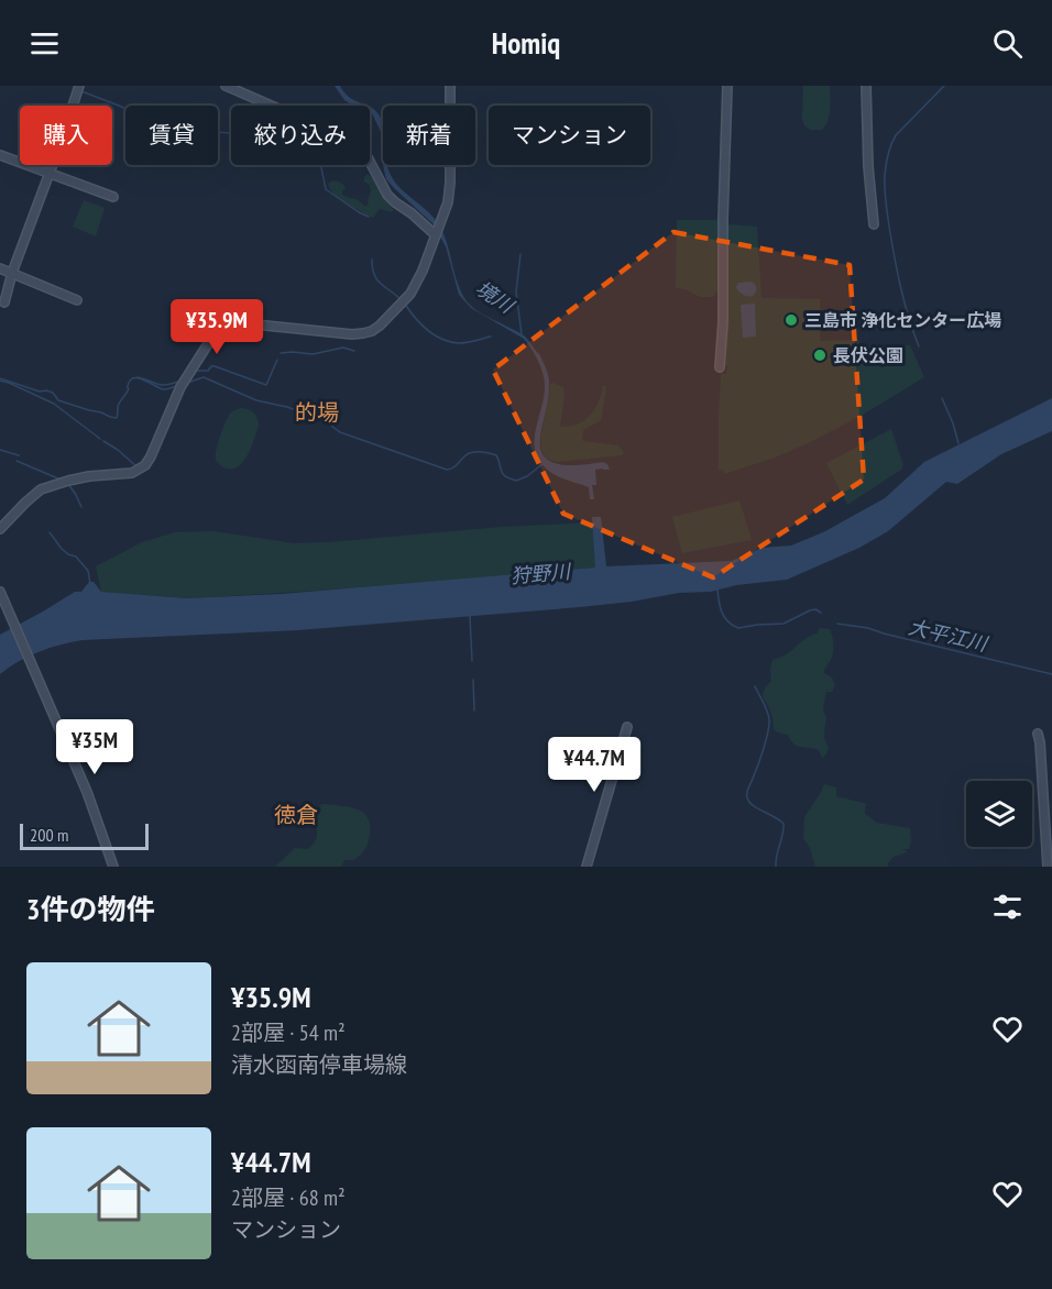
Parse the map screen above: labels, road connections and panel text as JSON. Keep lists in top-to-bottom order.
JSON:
{
  "districts": ["的場", "徳倉"],
  "water": ["境川", "狩野川", "大平江川"],
  "places": ["三島市 浄化センター広場", "長伏公園"],
  "scale_bar": "200 m",
  "page": {
    "header": "Homiq",
    "chip": [
      "購入",
      "賃貸",
      "絞り込み",
      "新着",
      "マンション"
    ],
    "price": ["¥35.9M", "¥35M", "¥44.7M"],
    "scale": "200 m",
    "heading": "3件の物件",
    "list": [
      {
        "name": "¥35.9M",
        "note": "2部屋 · 54 m² · 清水函南停車場線"
      },
      {
        "name": "¥44.7M",
        "note": "2部屋 · 68 m² · マンション"
      }
    ]
  }
}
